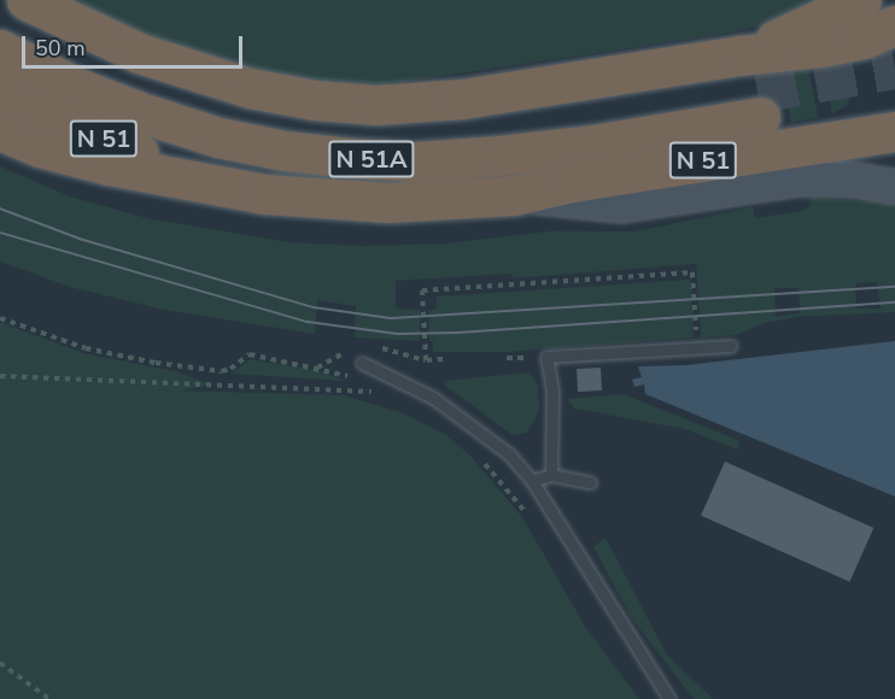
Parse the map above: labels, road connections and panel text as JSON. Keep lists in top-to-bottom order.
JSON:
{
  "streets": {
    "highway": ["N 51", "N 51A"]
  },
  "scale_bar": "50 m"
}
